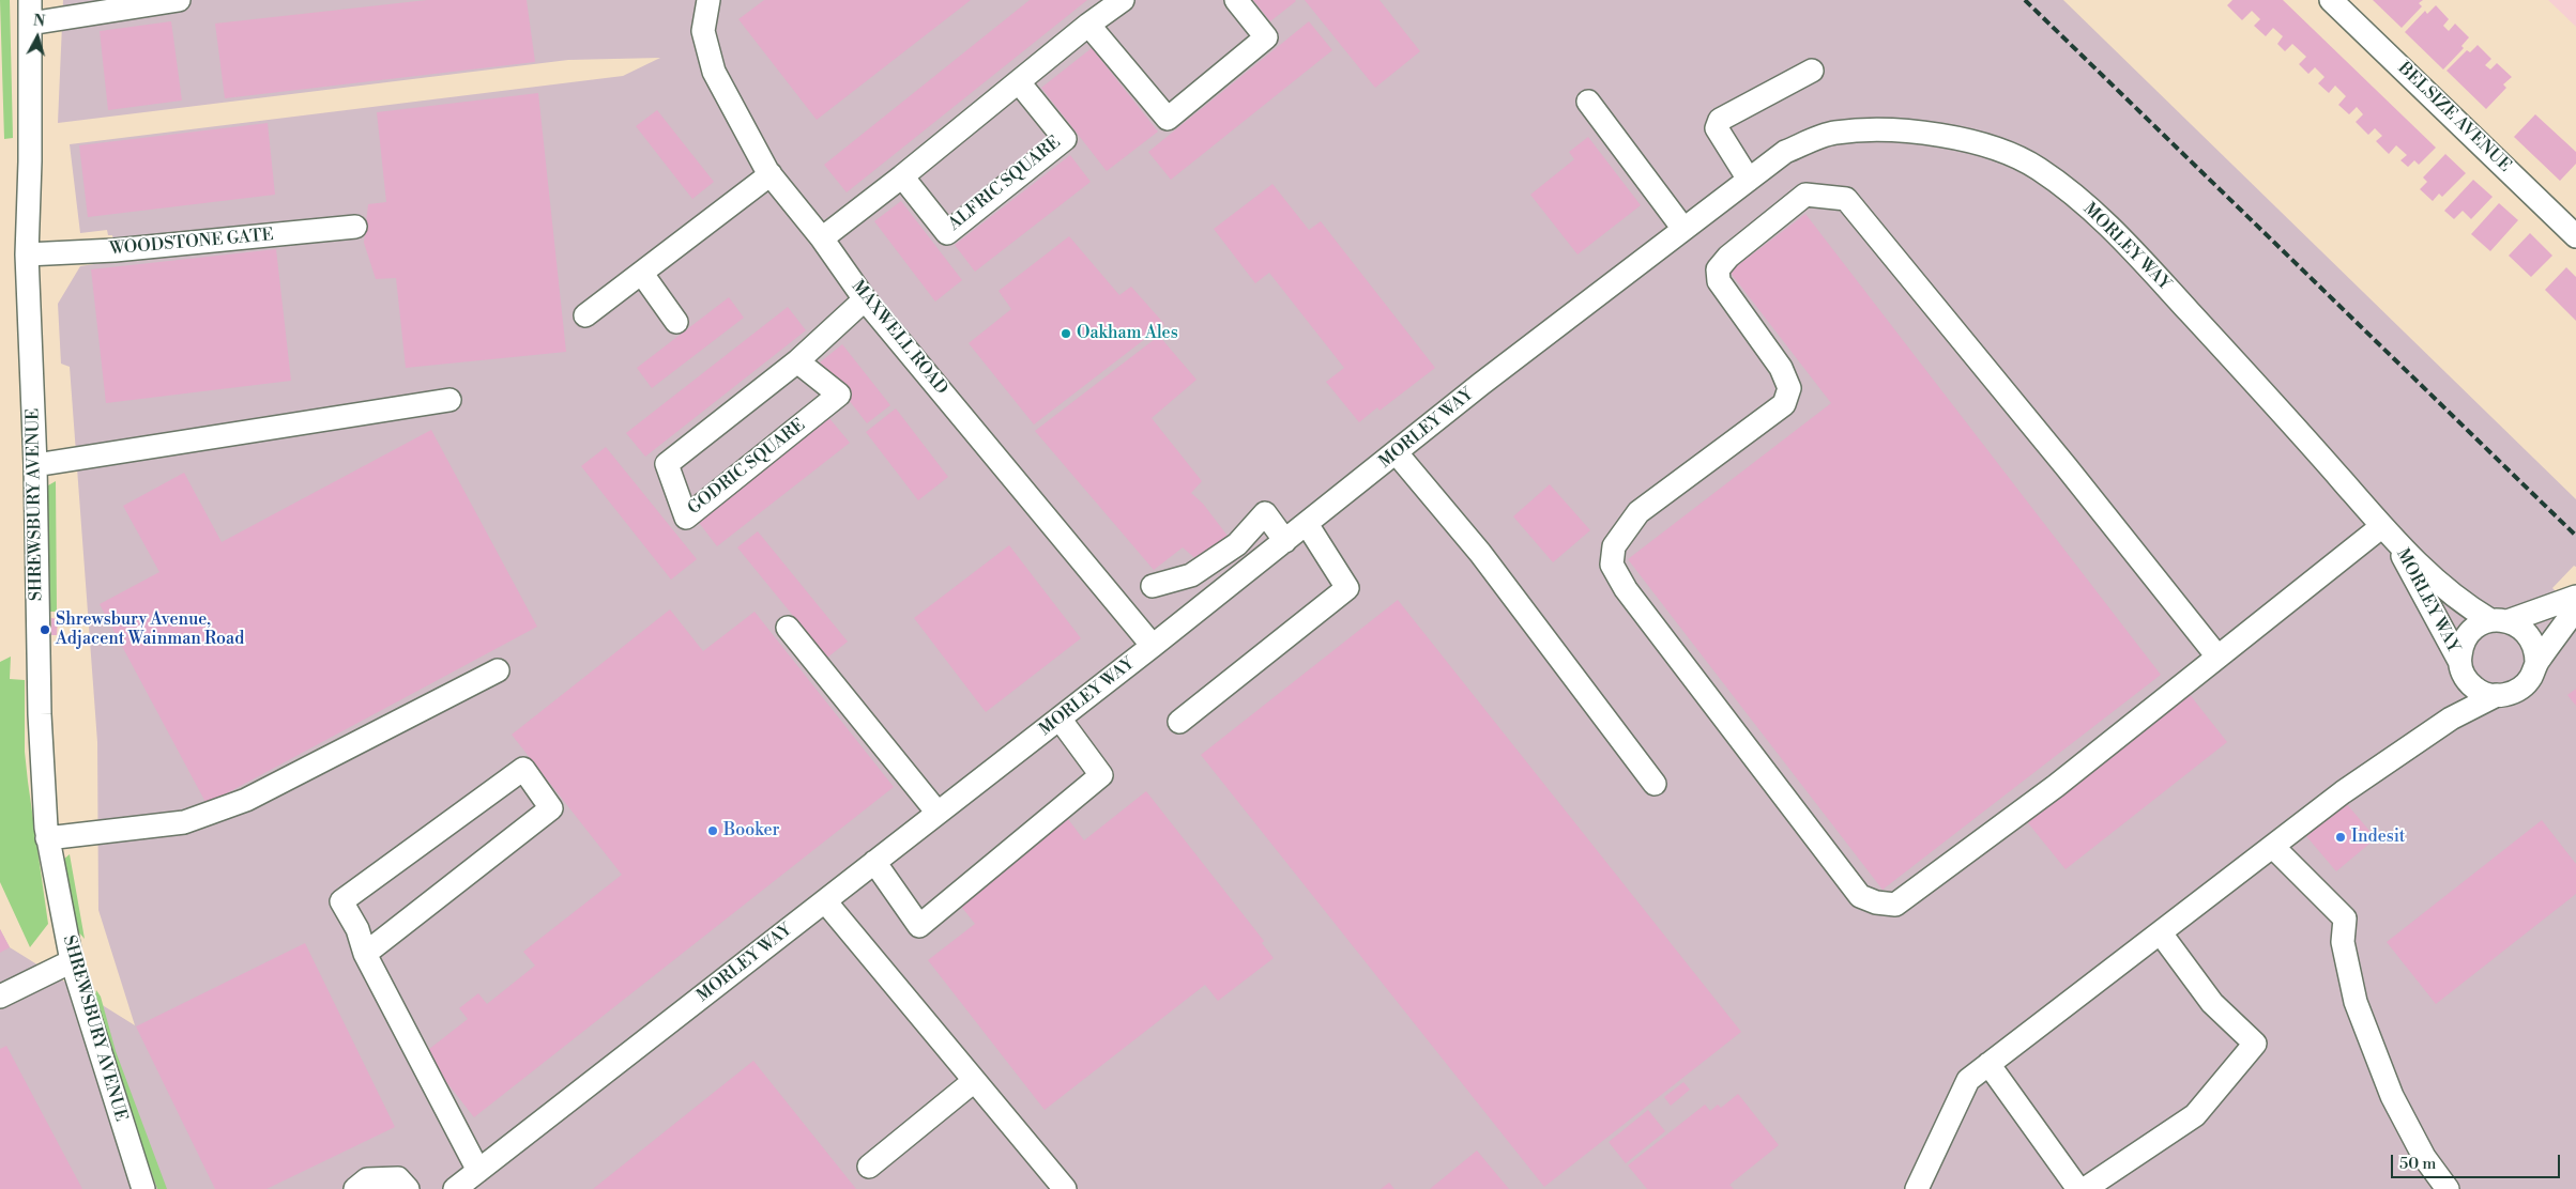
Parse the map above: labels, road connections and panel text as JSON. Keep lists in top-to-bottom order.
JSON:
{
  "streets": {
    "street": [
      "BELSIZE AVENUE",
      "ALFRIC SQUARE",
      "WOODSTONE GATE",
      "MORLEY WAY",
      "MAXWELL ROAD",
      "GODRIC SQUARE",
      "SHREWSBURY AVENUE"
    ]
  },
  "crossings": [
    ["WOODSTONE GATE", "SHREWSBURY AVENUE"],
    ["MORLEY WAY", "MAXWELL ROAD"],
    ["MAXWELL ROAD", "GODRIC SQUARE"]
  ],
  "places": [
    "Oakham Ales",
    "Shrewsbury Avenue, Adjacent Wainman Road",
    "Booker",
    "Indesit"
  ],
  "scale_bar": "50 m",
  "north": "top"
}
